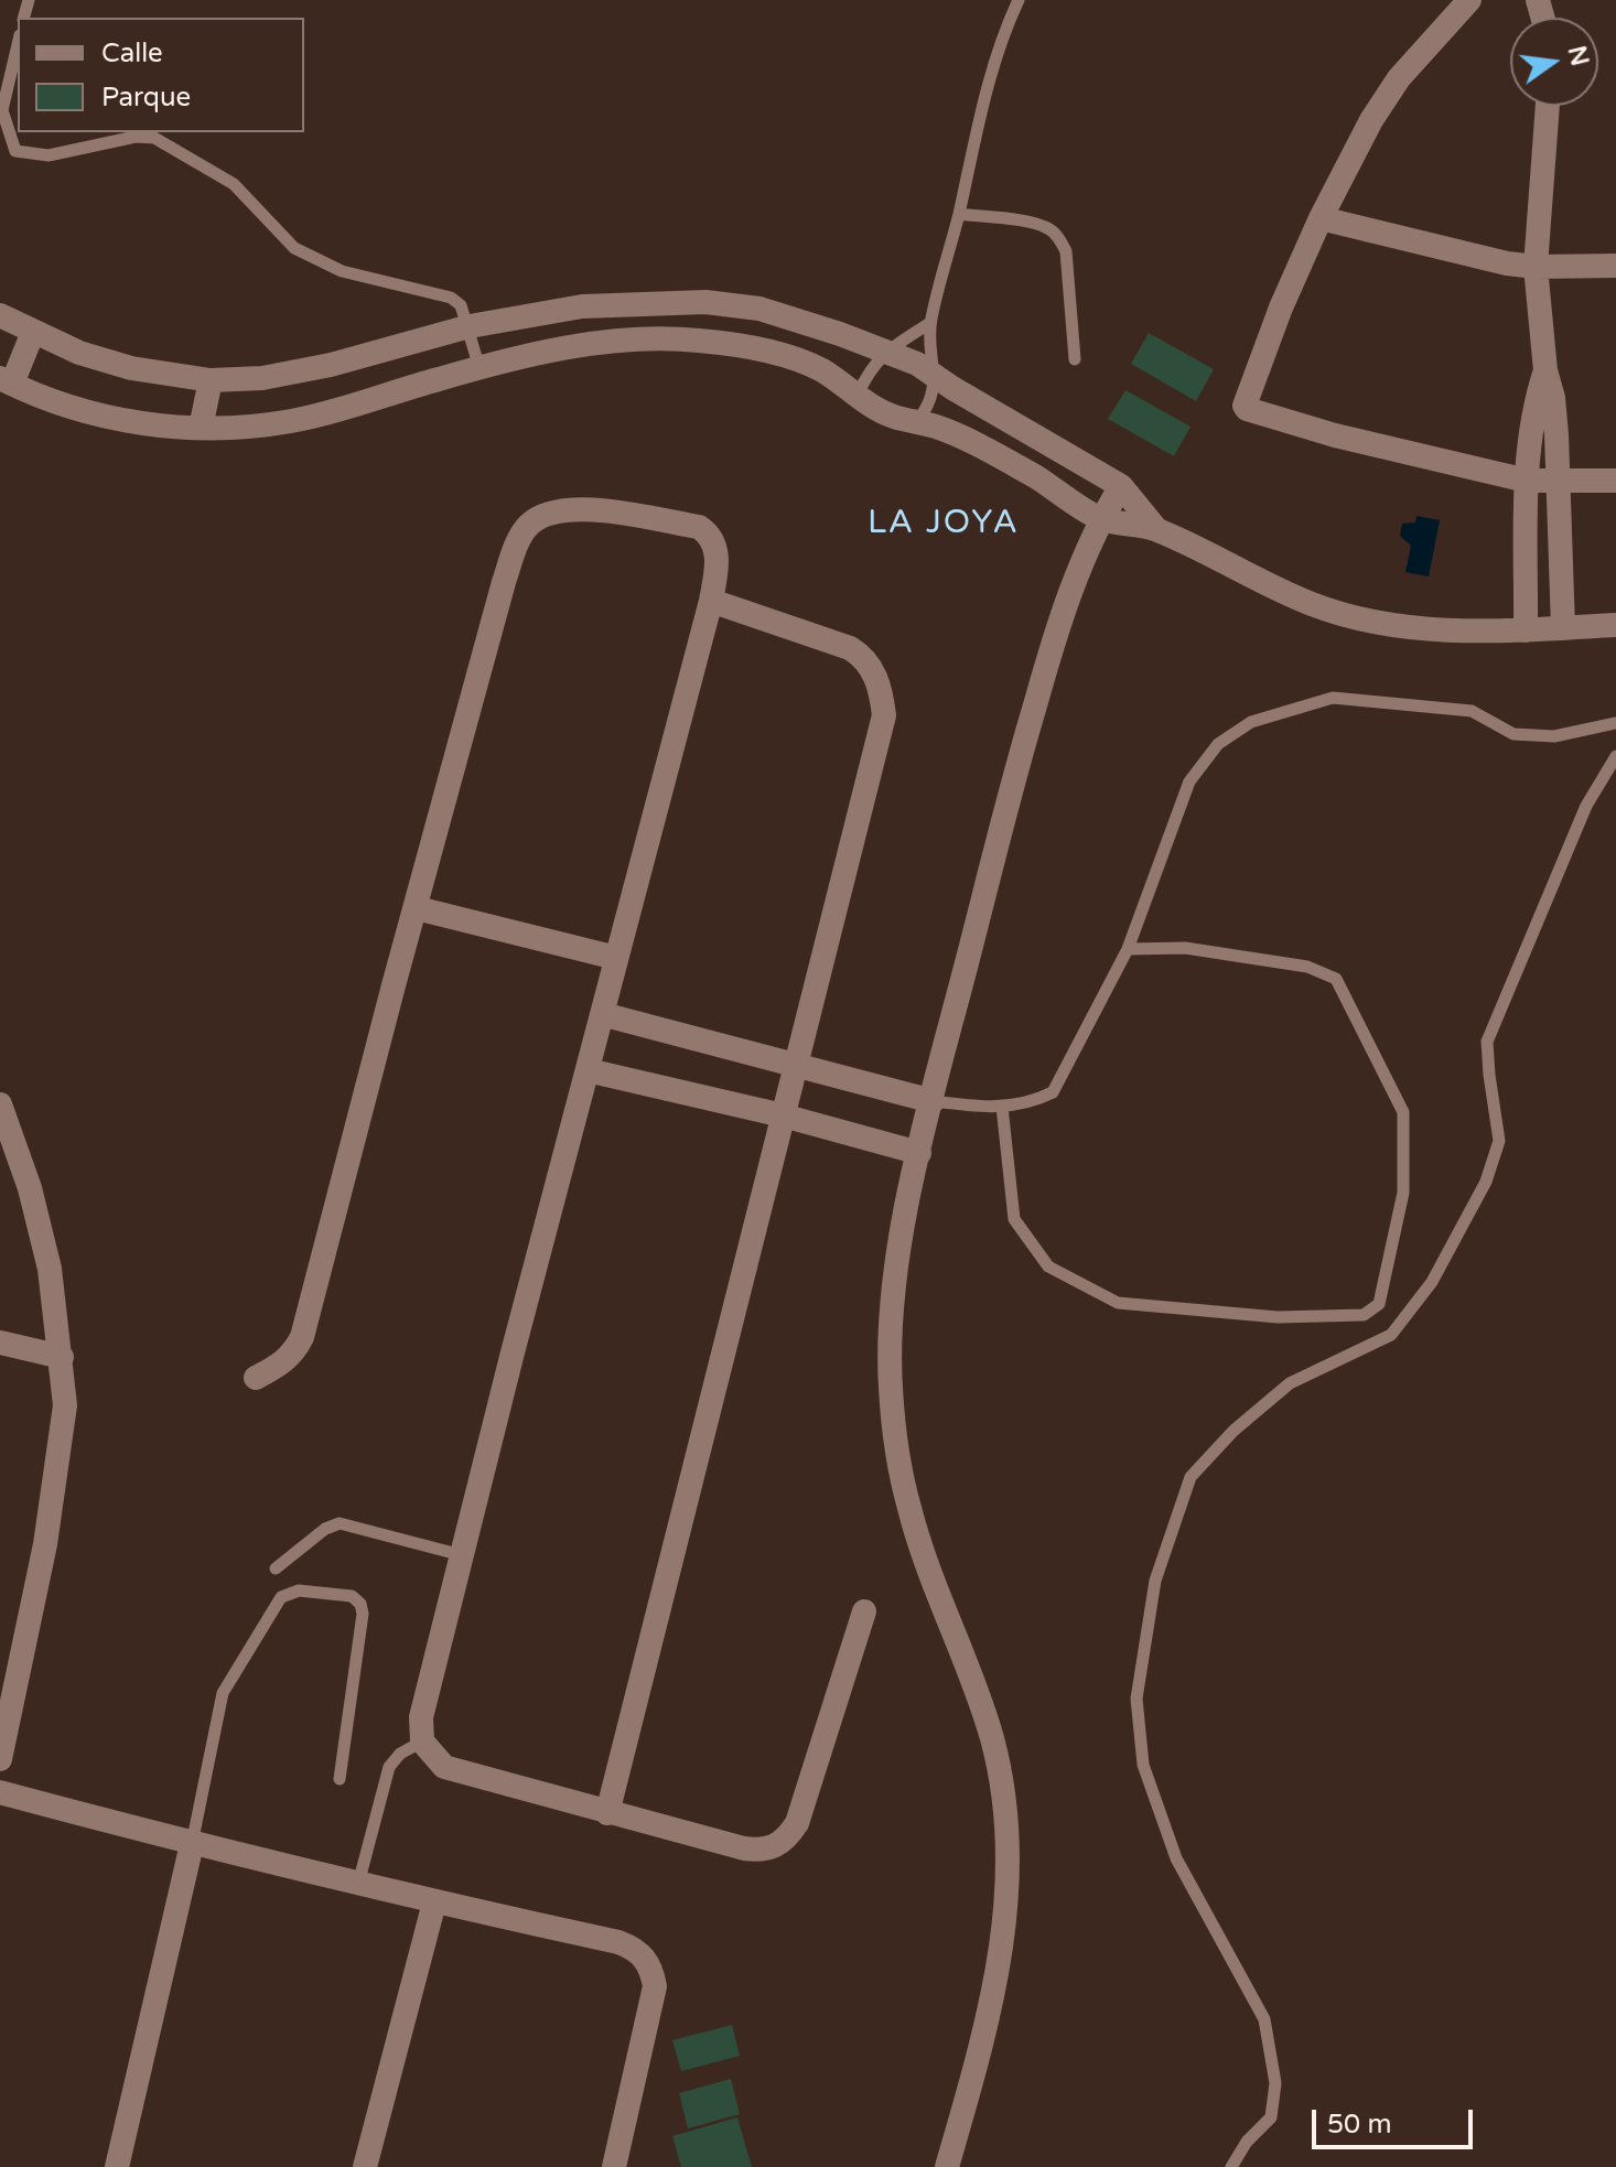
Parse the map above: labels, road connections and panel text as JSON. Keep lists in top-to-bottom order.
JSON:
{
  "districts": ["LA JOYA"],
  "legend": ["Calle", "Parque"],
  "scale_bar": "50 m",
  "north": "right"
}
